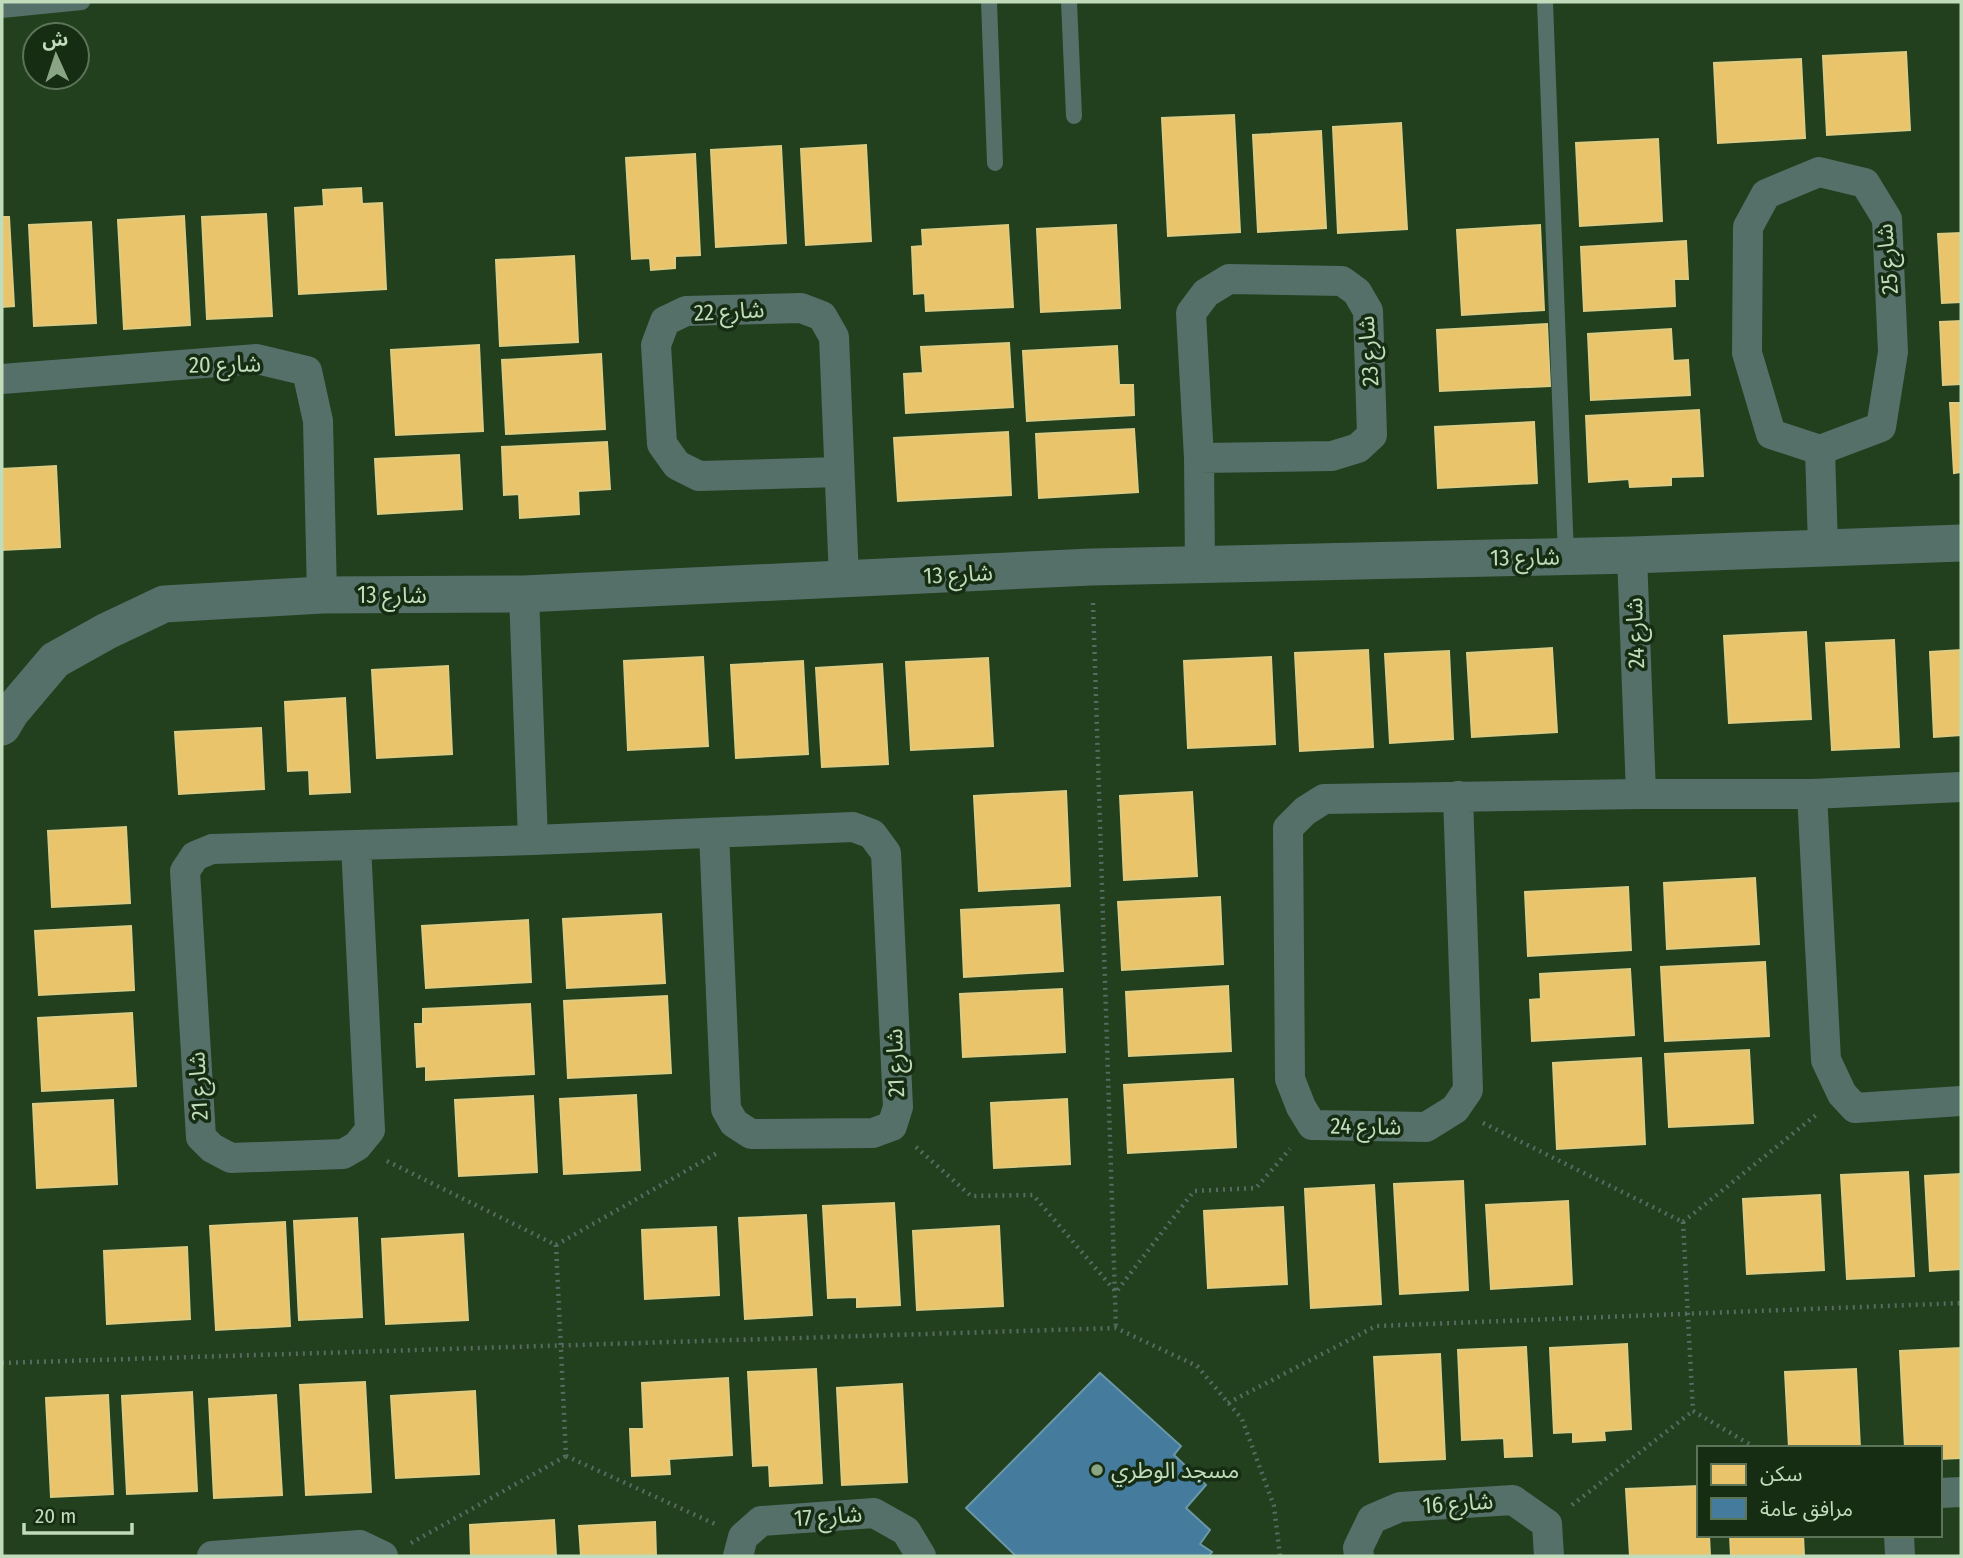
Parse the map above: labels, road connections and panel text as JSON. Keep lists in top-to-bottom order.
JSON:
{
  "streets": {
    "street": [
      "شارع 25",
      "شارع 22",
      "23 شارع",
      "شارع 20",
      "شارع 13",
      "شارع 24",
      "شارع 21",
      "شارع 16",
      "شارع 17"
    ]
  },
  "crossings": [
    ["شارع 22", "شارع 13"],
    ["23 شارع", "شارع 13"],
    ["شارع 20", "شارع 13"],
    ["شارع 13", "شارع 24"]
  ],
  "places": ["مسجد الوطري"],
  "legend": ["سكن", "مرافق عامة"],
  "scale_bar": "20 m",
  "north": "top"
}
